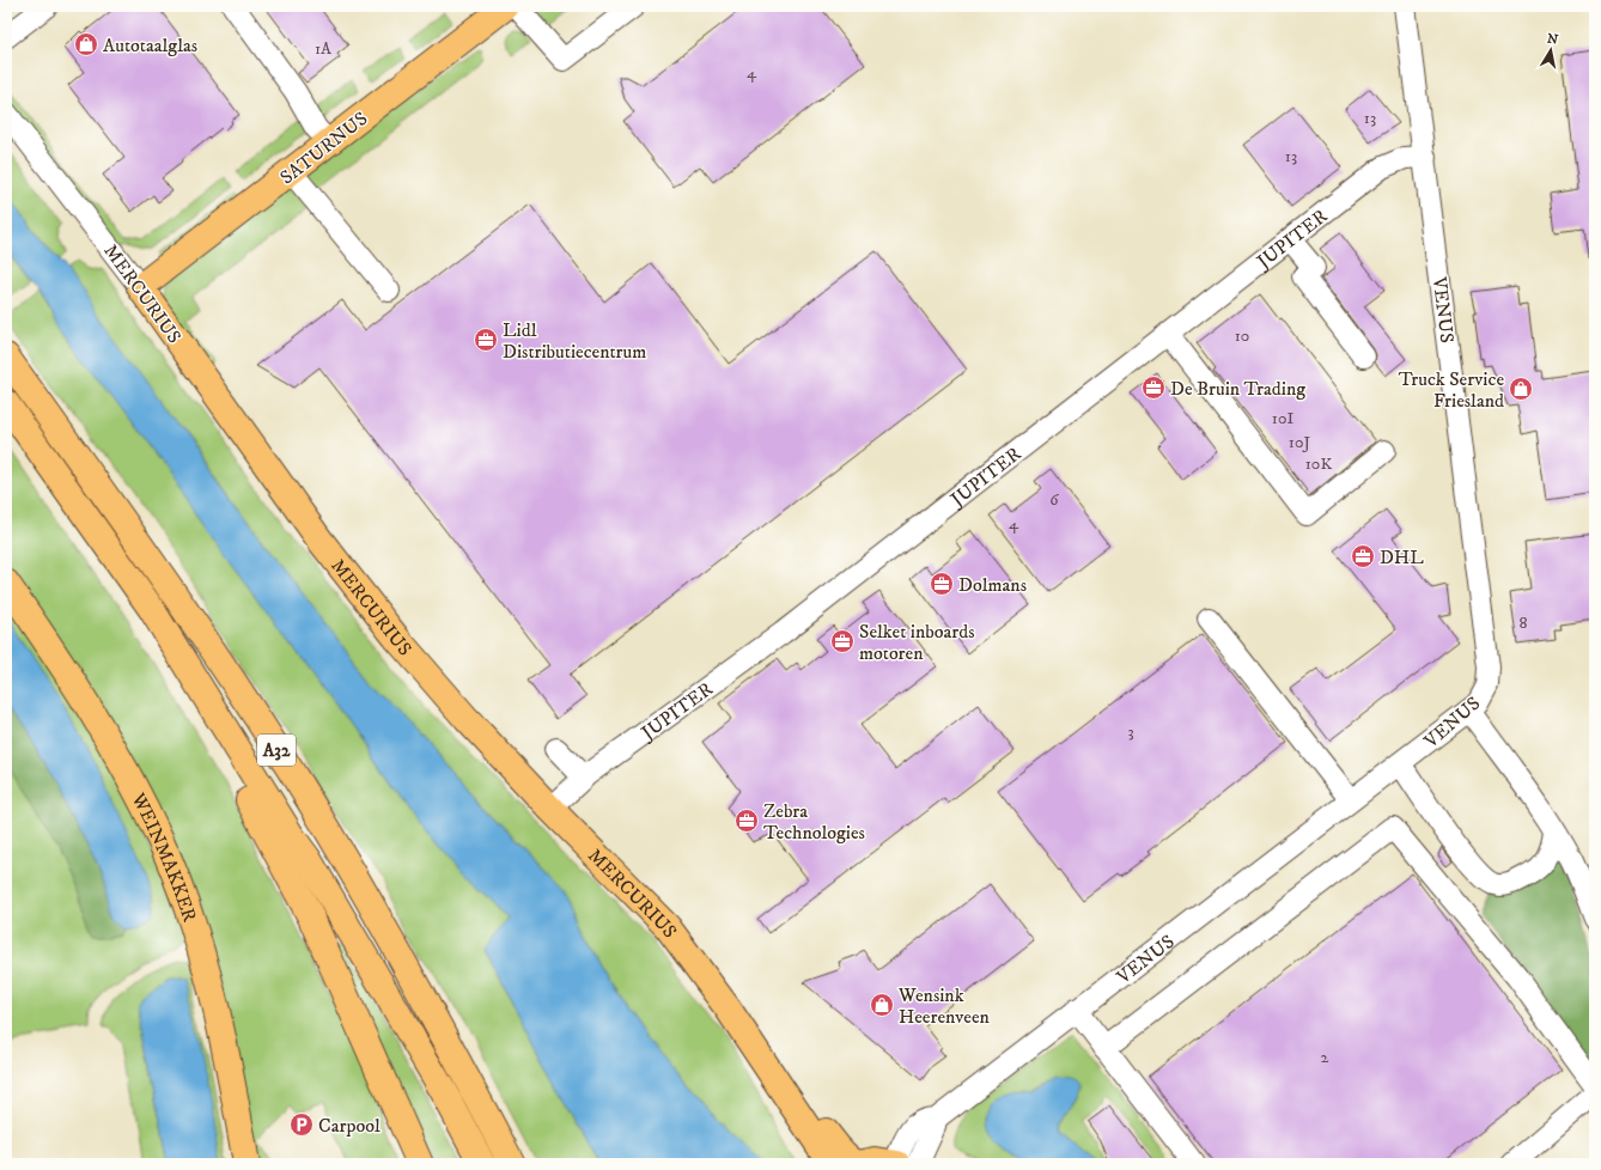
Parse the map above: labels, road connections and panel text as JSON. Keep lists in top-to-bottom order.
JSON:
{
  "streets": {
    "main road": [
      "SATURNUS",
      "MERCURIUS",
      "A32",
      "WEINMAKKER"
    ],
    "street": ["JUPITER", "VENUS"]
  },
  "crossings": [
    ["SATURNUS", "MERCURIUS"],
    ["JUPITER", "MERCURIUS"],
    ["JUPITER", "VENUS"]
  ],
  "places": {
    "shop": ["Autotaalglas", "Truck Service Friesland", "Wensink Heerenveen"],
    "office": [
      "Lidl Distributiecentrum",
      "De Bruin Trading",
      "DHL",
      "Dolmans",
      "Selket inboards motoren",
      "Zebra Technologies"
    ],
    "parking": ["Carpool"]
  },
  "house_numbers": [
    "1A",
    "4",
    "13",
    "13",
    "10",
    "10I",
    "10J",
    "10K",
    "6",
    "4",
    "8",
    "3",
    "2"
  ],
  "north": "top"
}
